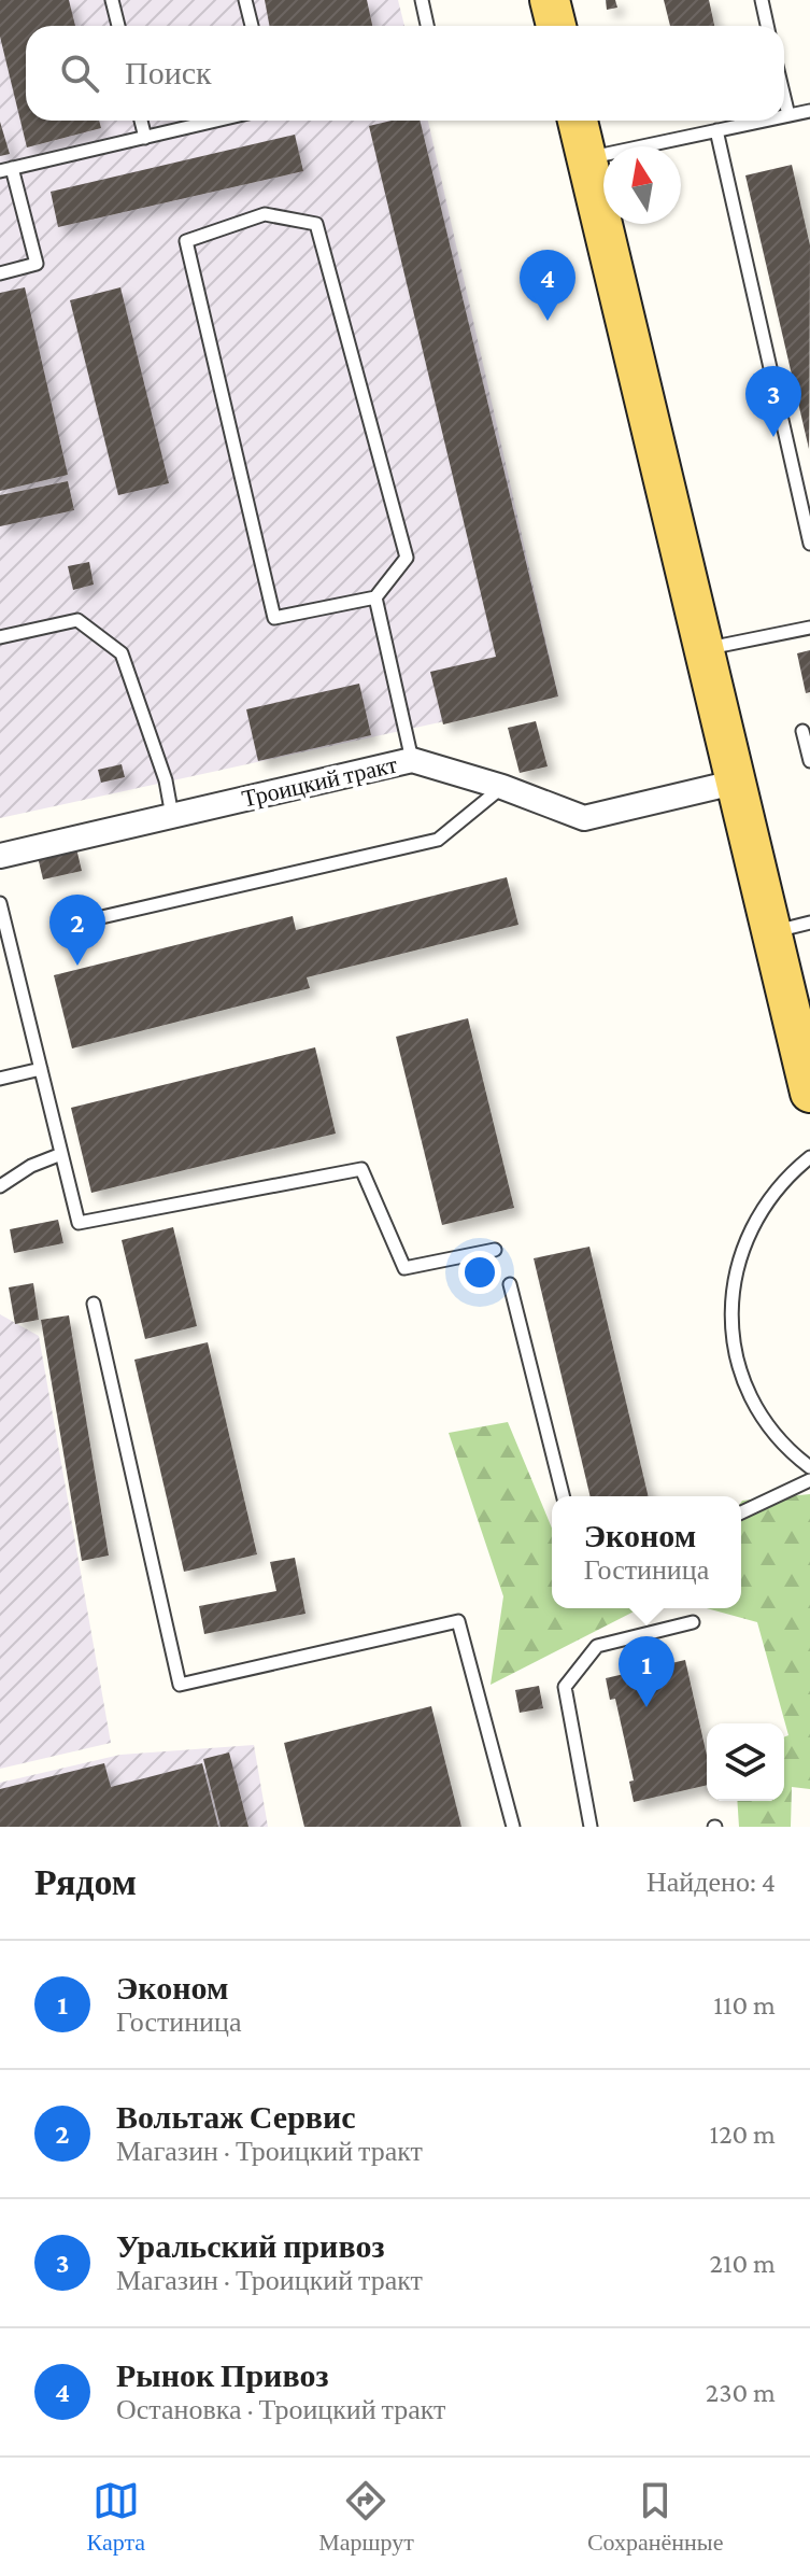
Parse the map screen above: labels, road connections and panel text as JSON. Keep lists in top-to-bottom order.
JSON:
{
  "streets": {
    "street": ["Троицкий тракт"]
  },
  "north": "top",
  "page": {
    "search": "Поиск",
    "pins": [
      "4",
      "3",
      "2",
      "1"
    ],
    "popup": ["Эконом", "Гостиница"],
    "heading": ["Рядом", "Найдено: 4"],
    "list": [
      {
        "mark": "1",
        "name": "Эконом",
        "note": "Гостиница",
        "value": "110 m"
      },
      {
        "mark": "2",
        "name": "Вольтаж Сервис",
        "note": "Магазин · Троицкий тракт",
        "value": "120 m"
      },
      {
        "mark": "3",
        "name": "Уральский привоз",
        "note": "Магазин · Троицкий тракт",
        "value": "210 m"
      },
      {
        "mark": "4",
        "name": "Рынок Привоз",
        "note": "Остановка · Троицкий тракт",
        "value": "230 m"
      }
    ],
    "nav": ["Карта", "Маршрут", "Сохранённые"]
  }
}
